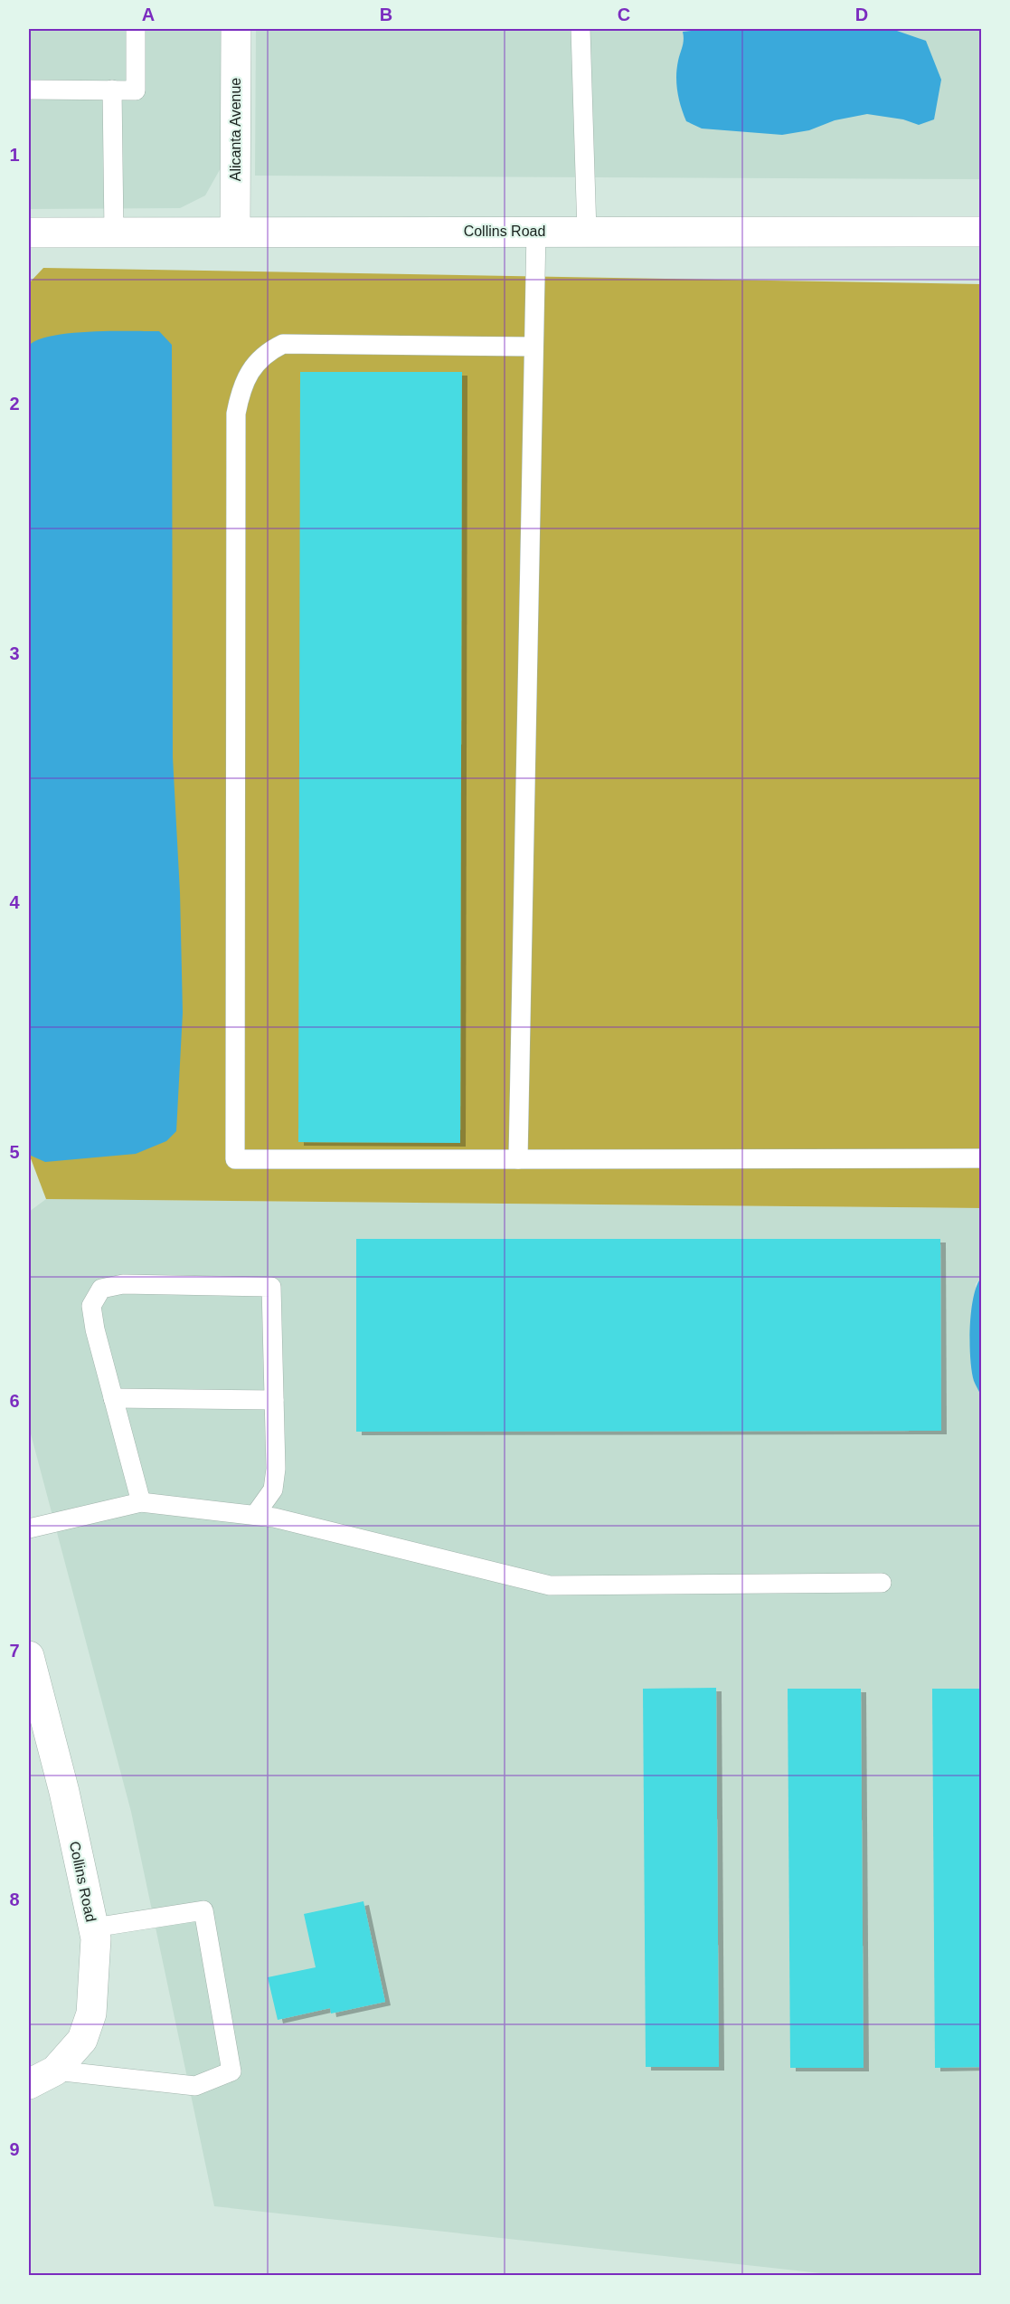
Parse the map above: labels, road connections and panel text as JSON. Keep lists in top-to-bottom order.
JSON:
{
  "streets": {
    "street": ["Alicanta Avenue", "Collins Road"]
  },
  "crossings": [
    ["Alicanta Avenue", "Collins Road"]
  ],
  "grid": {
    "columns": [
      "A",
      "B",
      "C",
      "D"
    ],
    "rows": [
      "1",
      "2",
      "3",
      "4",
      "5",
      "6",
      "7",
      "8",
      "9"
    ]
  }
}
